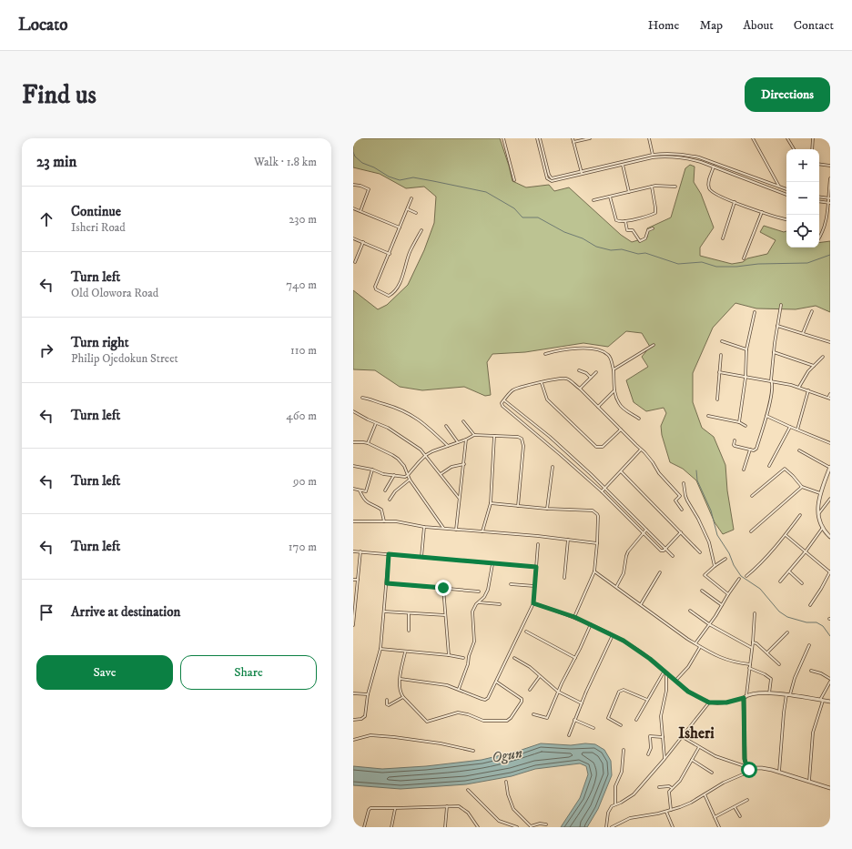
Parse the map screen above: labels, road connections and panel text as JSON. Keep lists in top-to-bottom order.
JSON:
{
  "districts": ["Isheri"],
  "water": ["Ogun"],
  "page": {
    "header": "Locato",
    "nav": [
      "Home",
      "Map",
      "About",
      "Contact"
    ],
    "buttons": [
      "Directions",
      ["Save", "Share"]
    ],
    "title": "Find us",
    "heading": ["23 min", "Walk · 1.8 km"],
    "map_buttons": ["+", "−"],
    "list": [
      ["Continue", "Isheri Road", "230 m"],
      ["Turn left", "Old Olowora Road", "740 m"],
      ["Turn right", "Philip Ojedokun Street", "110 m"],
      ["Turn left", "460 m"],
      ["Turn left", "90 m"],
      ["Turn left", "170 m"],
      "Arrive at destination"
    ]
  }
}
